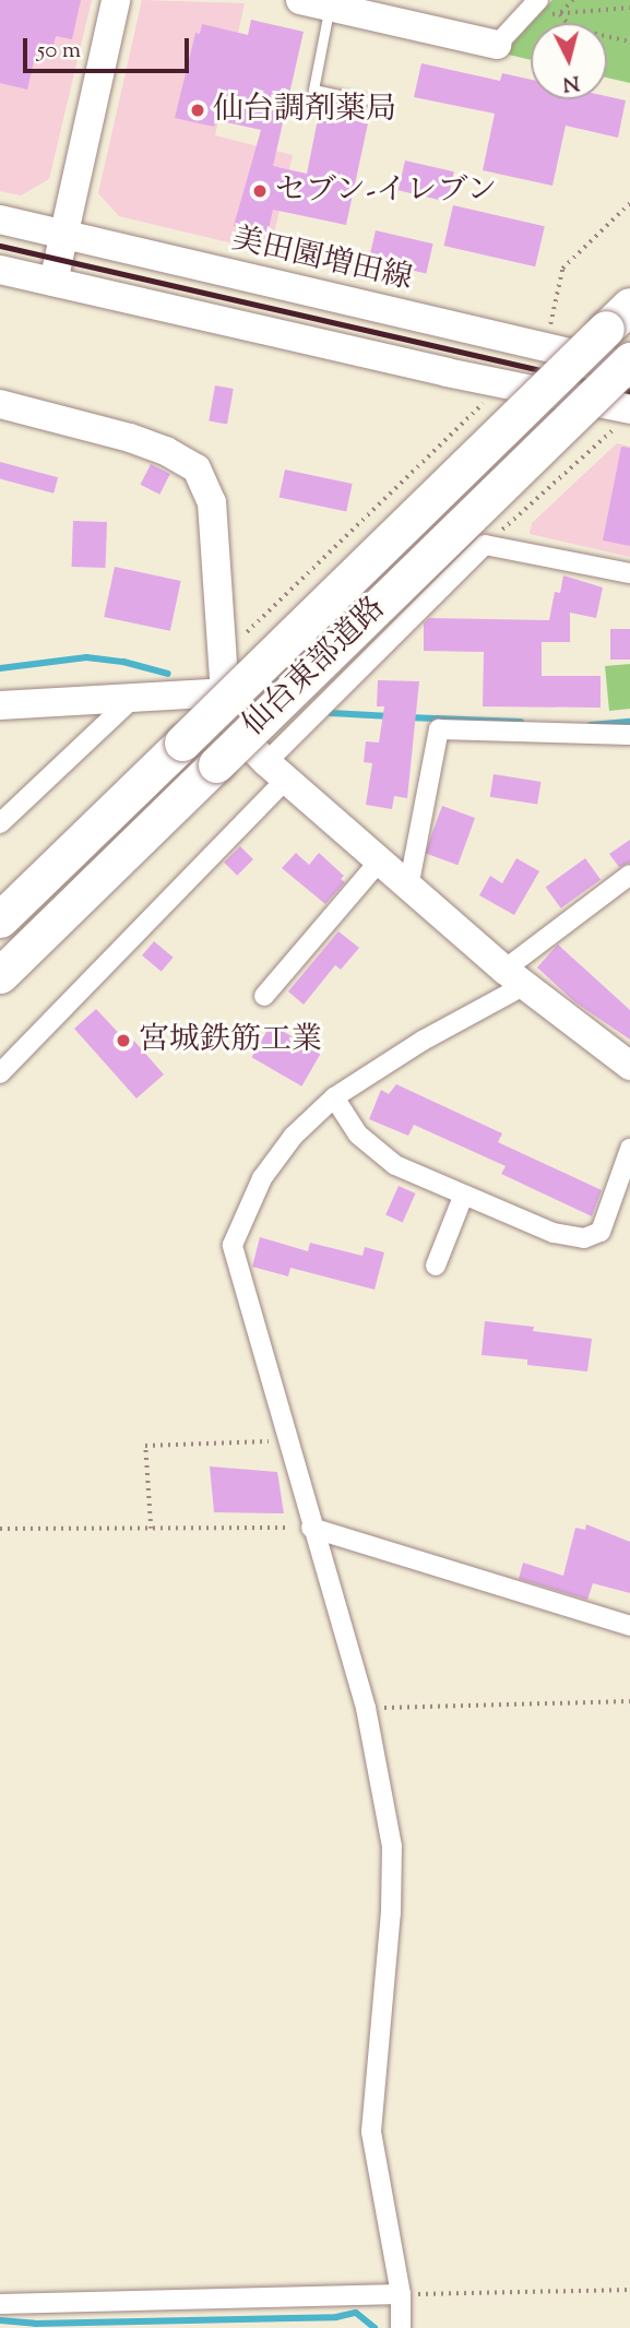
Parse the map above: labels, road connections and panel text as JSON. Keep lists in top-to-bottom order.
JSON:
{
  "streets": {
    "highway": ["仙台東部道路"],
    "street": ["美田園増田線"]
  },
  "places": ["仙台調剤薬局", "セブン-イレブン", "宮城鉄筋工業"],
  "scale_bar": "50 m",
  "north": "bottom"
}
